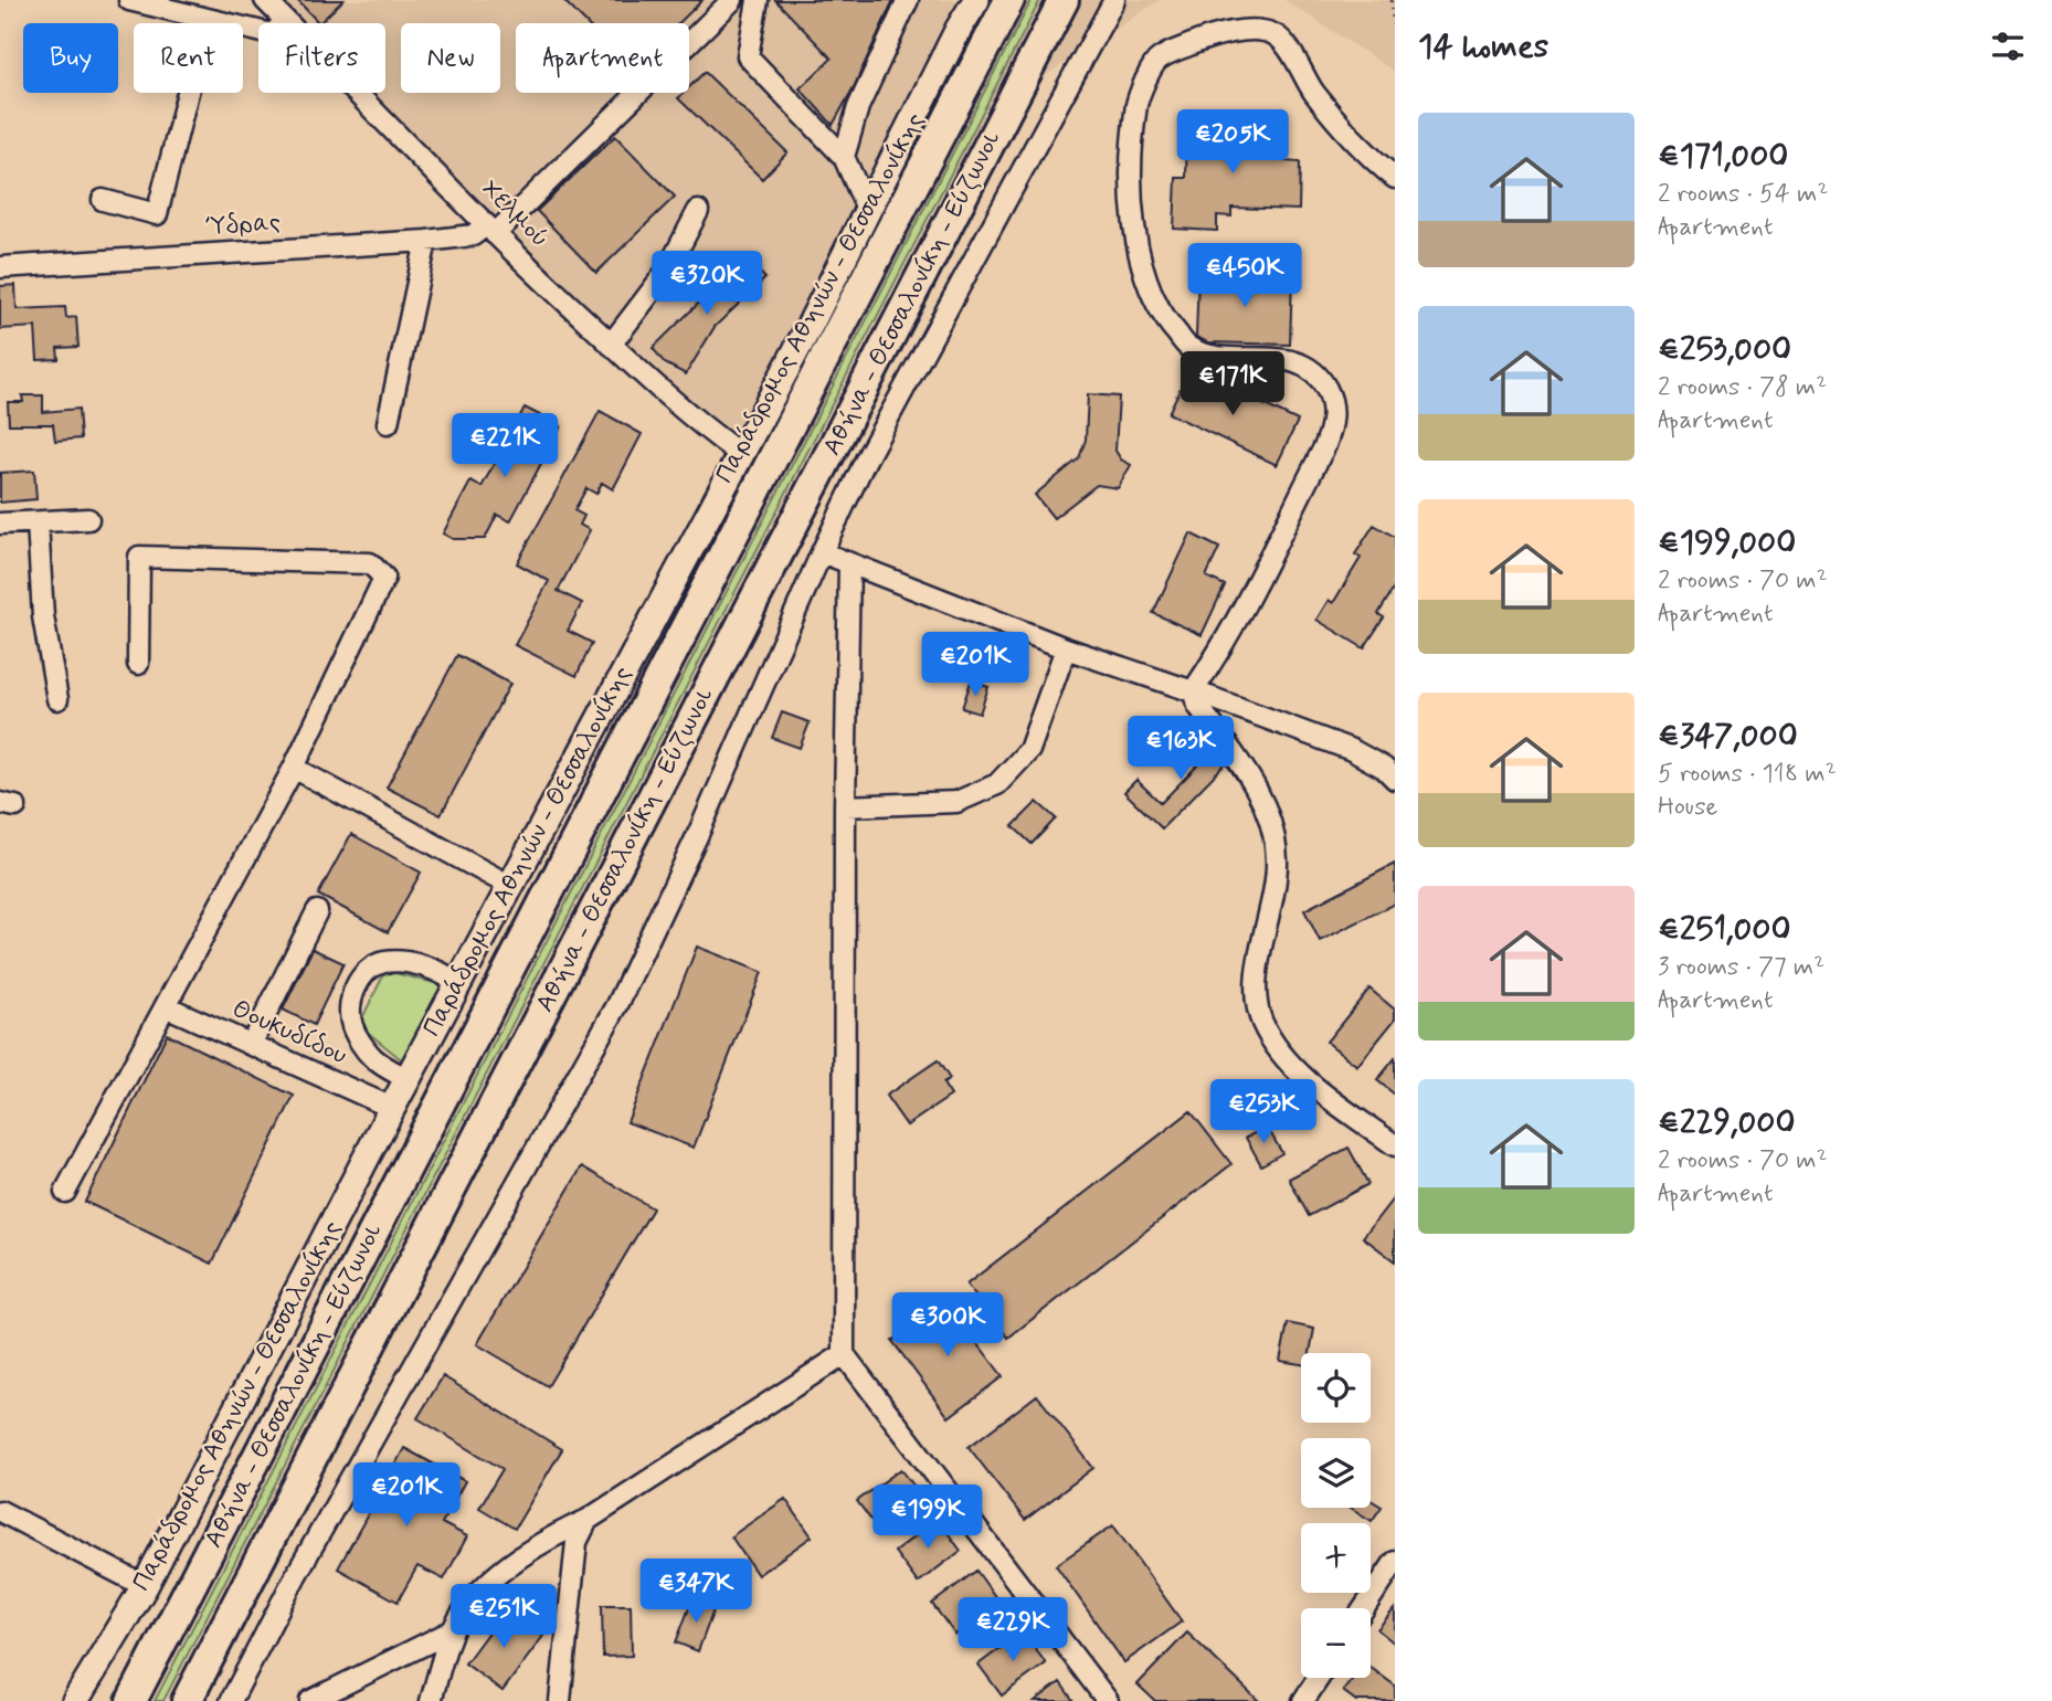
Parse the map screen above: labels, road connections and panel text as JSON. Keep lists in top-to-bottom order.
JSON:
{
  "streets": {
    "highway": ["Αθήνα - Θεσσαλονίκη - Εύζωνοι"],
    "main road": ["Παράδρομος Αθηνών - Θεσσαλονίκης"],
    "street": ["Χελμού", "Ύδρας", "Θουκυδίδου"]
  },
  "crossings": [
    ["Χελμού", "Ύδρας"],
    ["Χελμού", "Παράδρομος Αθηνών - Θεσσαλονίκης"],
    ["Παράδρομος Αθηνών - Θεσσαλονίκης", "Θουκυδίδου"]
  ],
  "page": {
    "heading": "14 homes",
    "chip": [
      "Buy",
      "Rent",
      "Filters",
      "New",
      "Apartment"
    ],
    "list": [
      {
        "name": "€171,000",
        "note": "2 rooms · 54 m² · Apartment"
      },
      {
        "name": "€253,000",
        "note": "2 rooms · 78 m² · Apartment"
      },
      {
        "name": "€199,000",
        "note": "2 rooms · 70 m² · Apartment"
      },
      {
        "name": "€347,000",
        "note": "5 rooms · 118 m² · House"
      },
      {
        "name": "€251,000",
        "note": "3 rooms · 77 m² · Apartment"
      },
      {
        "name": "€229,000",
        "note": "2 rooms · 70 m² · Apartment"
      }
    ],
    "price": [
      "€205K",
      "€450K",
      "€320K",
      "€171K",
      "€221K",
      "€201K",
      "€163K",
      "€253K",
      "€300K",
      "€201K",
      "€199K",
      "€347K",
      "€251K",
      "€229K"
    ],
    "map_buttons": ["+", "−"]
  }
}
